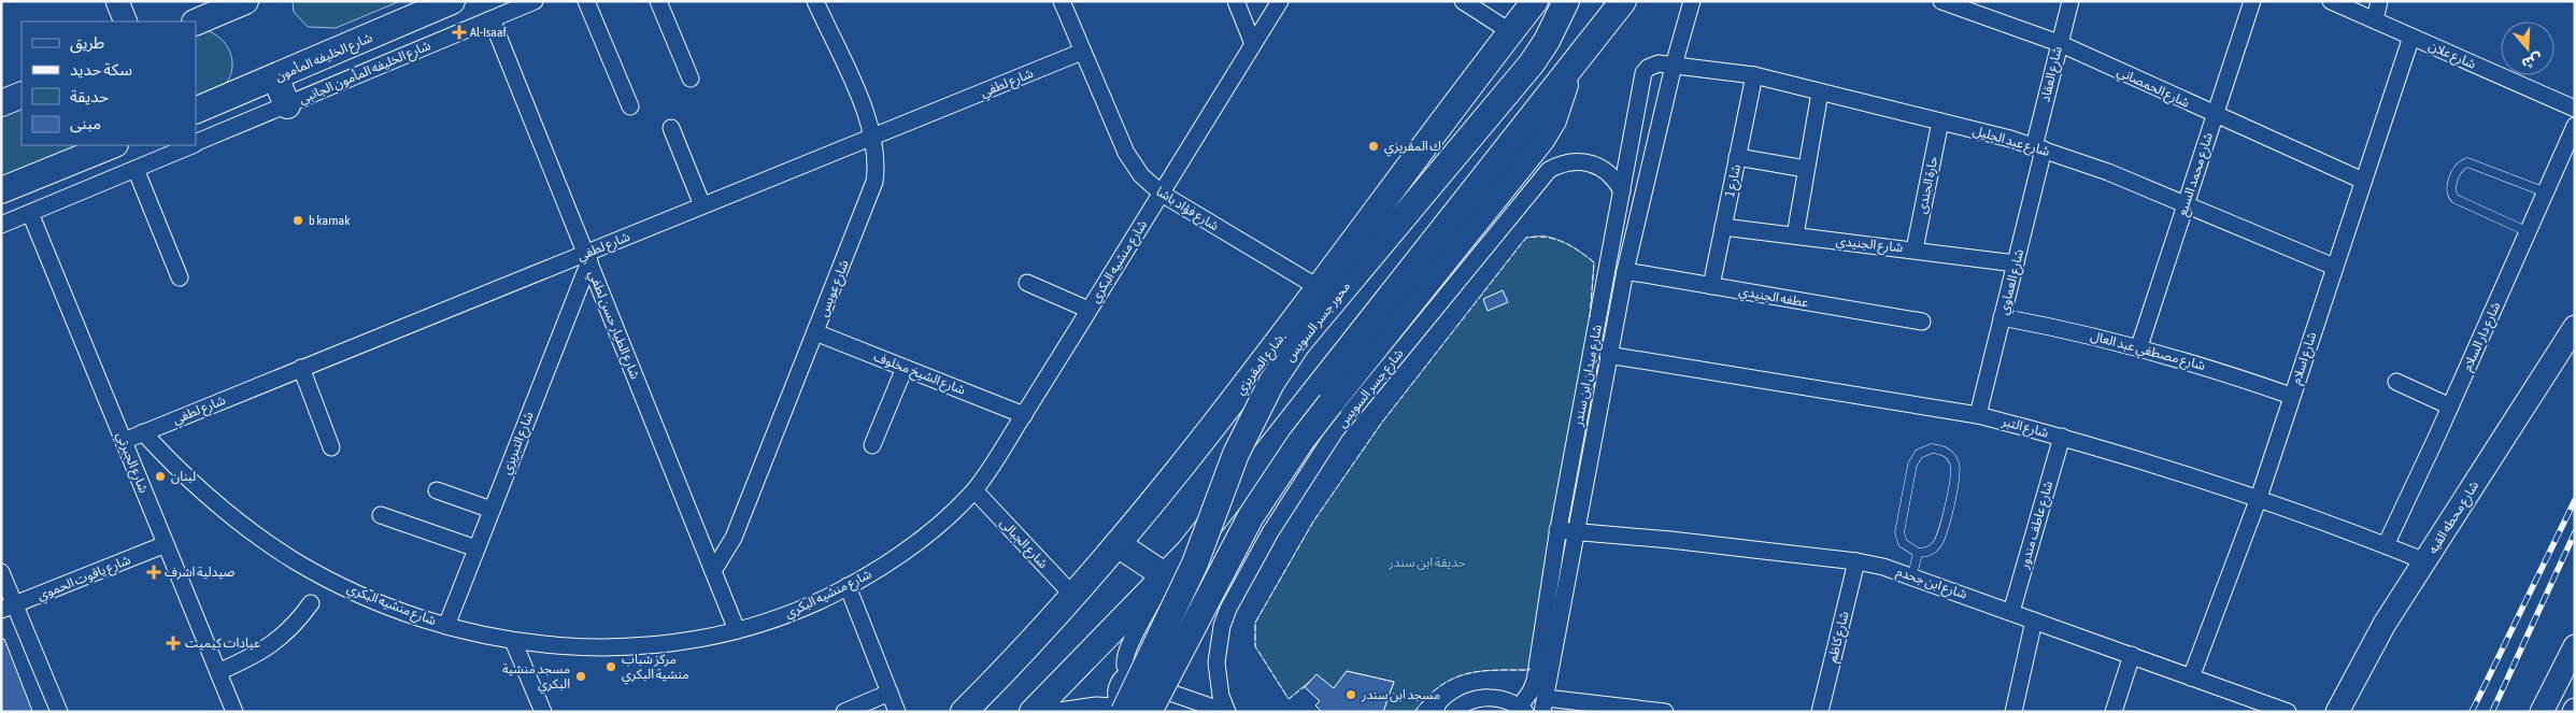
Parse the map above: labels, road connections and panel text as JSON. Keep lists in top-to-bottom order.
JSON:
{
  "streets": {
    "main road": [
      "شارع الخليفه المأمون",
      "محور جسر السويس",
      "شارع المقريزي",
      "شارع محطه القبه"
    ],
    "street": [
      "شارع علان",
      "شارع الخليفه المأمون الجانبي",
      "شارع العقاد",
      "شارع لطفي",
      "شارع الحمصاني",
      "شارع عبد الجليل",
      "شارع محمد السبع",
      "شارع 1",
      "حارة الجندى",
      "شارع فؤاد باشا",
      "شارع الجنيدي",
      "شارع منشيه البكري",
      "شارع العماوي",
      "شارع عويس",
      "عطفه الجنيدي",
      "شارع الطيار حسن لطفي",
      "شارع دار السلام",
      "شارع مصطفي عبد العال",
      "شارع اسلام",
      "شارع الشيخ مخلوف",
      "شارع ميدان ابن سندر",
      "شارع جسر السويس",
      "شارع التبر",
      "شارع التبريزي",
      "شارع الجبرتي",
      "شارع عاطف مندور",
      "شارع الجبالى",
      "شارع ياقوت الحموي",
      "شارع ابن جحدم",
      "شارع كاظم"
    ]
  },
  "crossings": [
    ["شارع علان", "شارع اسلام"],
    ["شارع الخليفه المأمون الجانبي", "شارع الطيار حسن لطفي"],
    ["شارع الخليفه المأمون الجانبي", "شارع الجبرتي"],
    ["شارع العقاد", "شارع الحمصاني"],
    ["شارع العقاد", "شارع عبد الجليل"],
    ["شارع العقاد", "شارع العماوي"],
    ["شارع لطفي", "شارع فؤاد باشا"],
    ["شارع لطفي", "شارع منشيه البكري"],
    ["شارع لطفي", "شارع عويس"],
    ["شارع لطفي", "شارع الطيار حسن لطفي"],
    ["شارع لطفي", "شارع التبريزي"],
    ["شارع لطفي", "شارع الجبرتي"],
    ["شارع الحمصاني", "شارع محمد السبع"],
    ["شارع الحمصاني", "شارع اسلام"],
    ["شارع عبد الجليل", "شارع محمد السبع"],
    ["شارع عبد الجليل", "شارع 1"],
    ["شارع عبد الجليل", "حارة الجندى"],
    ["شارع عبد الجليل", "شارع العماوي"],
    ["شارع عبد الجليل", "شارع اسلام"],
    ["شارع عبد الجليل", "شارع ميدان ابن سندر"],
    ["شارع محمد السبع", "شارع مصطفي عبد العال"],
    ["شارع 1", "شارع الجنيدي"],
    ["شارع 1", "عطفه الجنيدي"],
    ["حارة الجندى", "شارع الجنيدي"],
    ["شارع فؤاد باشا", "شارع منشيه البكري"],
    ["شارع فؤاد باشا", "شارع المقريزي"],
    ["شارع الجنيدي", "شارع العماوي"],
    ["شارع منشيه البكري", "شارع الطيار حسن لطفي"],
    ["شارع منشيه البكري", "شارع الشيخ مخلوف"],
    ["شارع منشيه البكري", "شارع التبريزي"],
    ["شارع منشيه البكري", "شارع الجبالى"],
    ["شارع العماوي", "شارع مصطفي عبد العال"],
    ["شارع العماوي", "شارع التبر"],
    ["شارع عويس", "شارع الطيار حسن لطفي"],
    ["شارع عويس", "شارع الشيخ مخلوف"],
    ["عطفه الجنيدي", "شارع ميدان ابن سندر"],
    ["شارع الطيار حسن لطفي", "شارع التبريزي"],
    ["شارع دار السلام", "شارع التبر"],
    ["شارع مصطفي عبد العال", "شارع اسلام"],
    ["شارع اسلام", "شارع التبر"],
    ["شارع اسلام", "شارع ابن جحدم"],
    ["شارع المقريزي", "شارع الجبالى"],
    ["شارع ميدان ابن سندر", "شارع جسر السويس"],
    ["شارع ميدان ابن سندر", "شارع التبر"],
    ["شارع ميدان ابن سندر", "شارع ابن جحدم"],
    ["شارع التبر", "شارع محطه القبه"],
    ["شارع التبر", "شارع عاطف مندور"],
    ["شارع الجبرتي", "شارع ياقوت الحموي"],
    ["شارع عاطف مندور", "شارع ابن جحدم"],
    ["شارع ابن جحدم", "شارع كاظم"]
  ],
  "parks": ["حديقة ابن سندر"],
  "places": {
    "health": ["Al-Isaaf", "صيدلية اشرف", "عيادات كيميت"],
    "other": [
      "ك المقريزي",
      "b karnak",
      "لبنان",
      "مركز شباب منشية البكري",
      "مسجد منشية البكري",
      "مسجد ابن سندر"
    ]
  },
  "legend": [
    "طريق",
    "سكة حديد",
    "حديقة",
    "مبنى"
  ],
  "north": "bottom"
}
